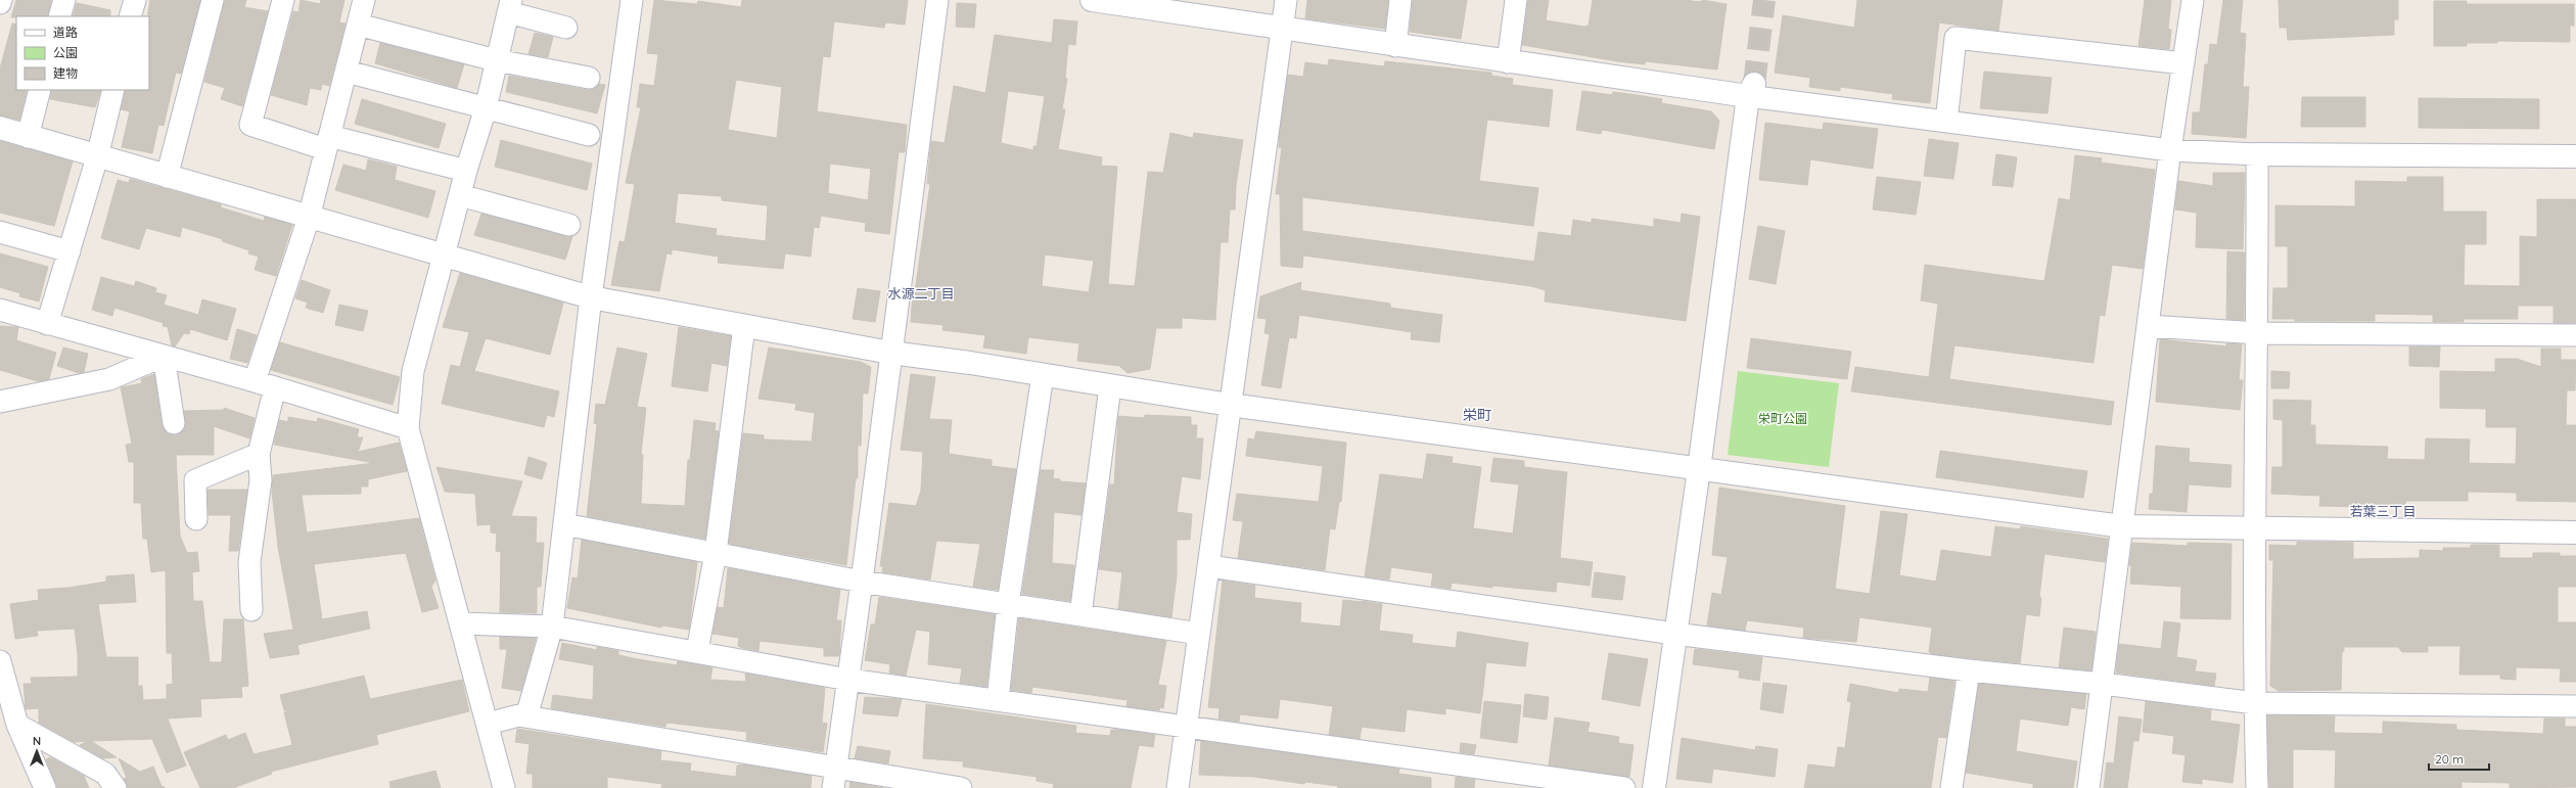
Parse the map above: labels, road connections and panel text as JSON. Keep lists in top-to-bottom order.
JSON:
{
  "districts": ["水源二丁目", "栄町", "若葉三丁目"],
  "parks": ["栄町公園"],
  "legend": ["道路", "公園", "建物"],
  "scale_bar": "20 m",
  "north": "top"
}
